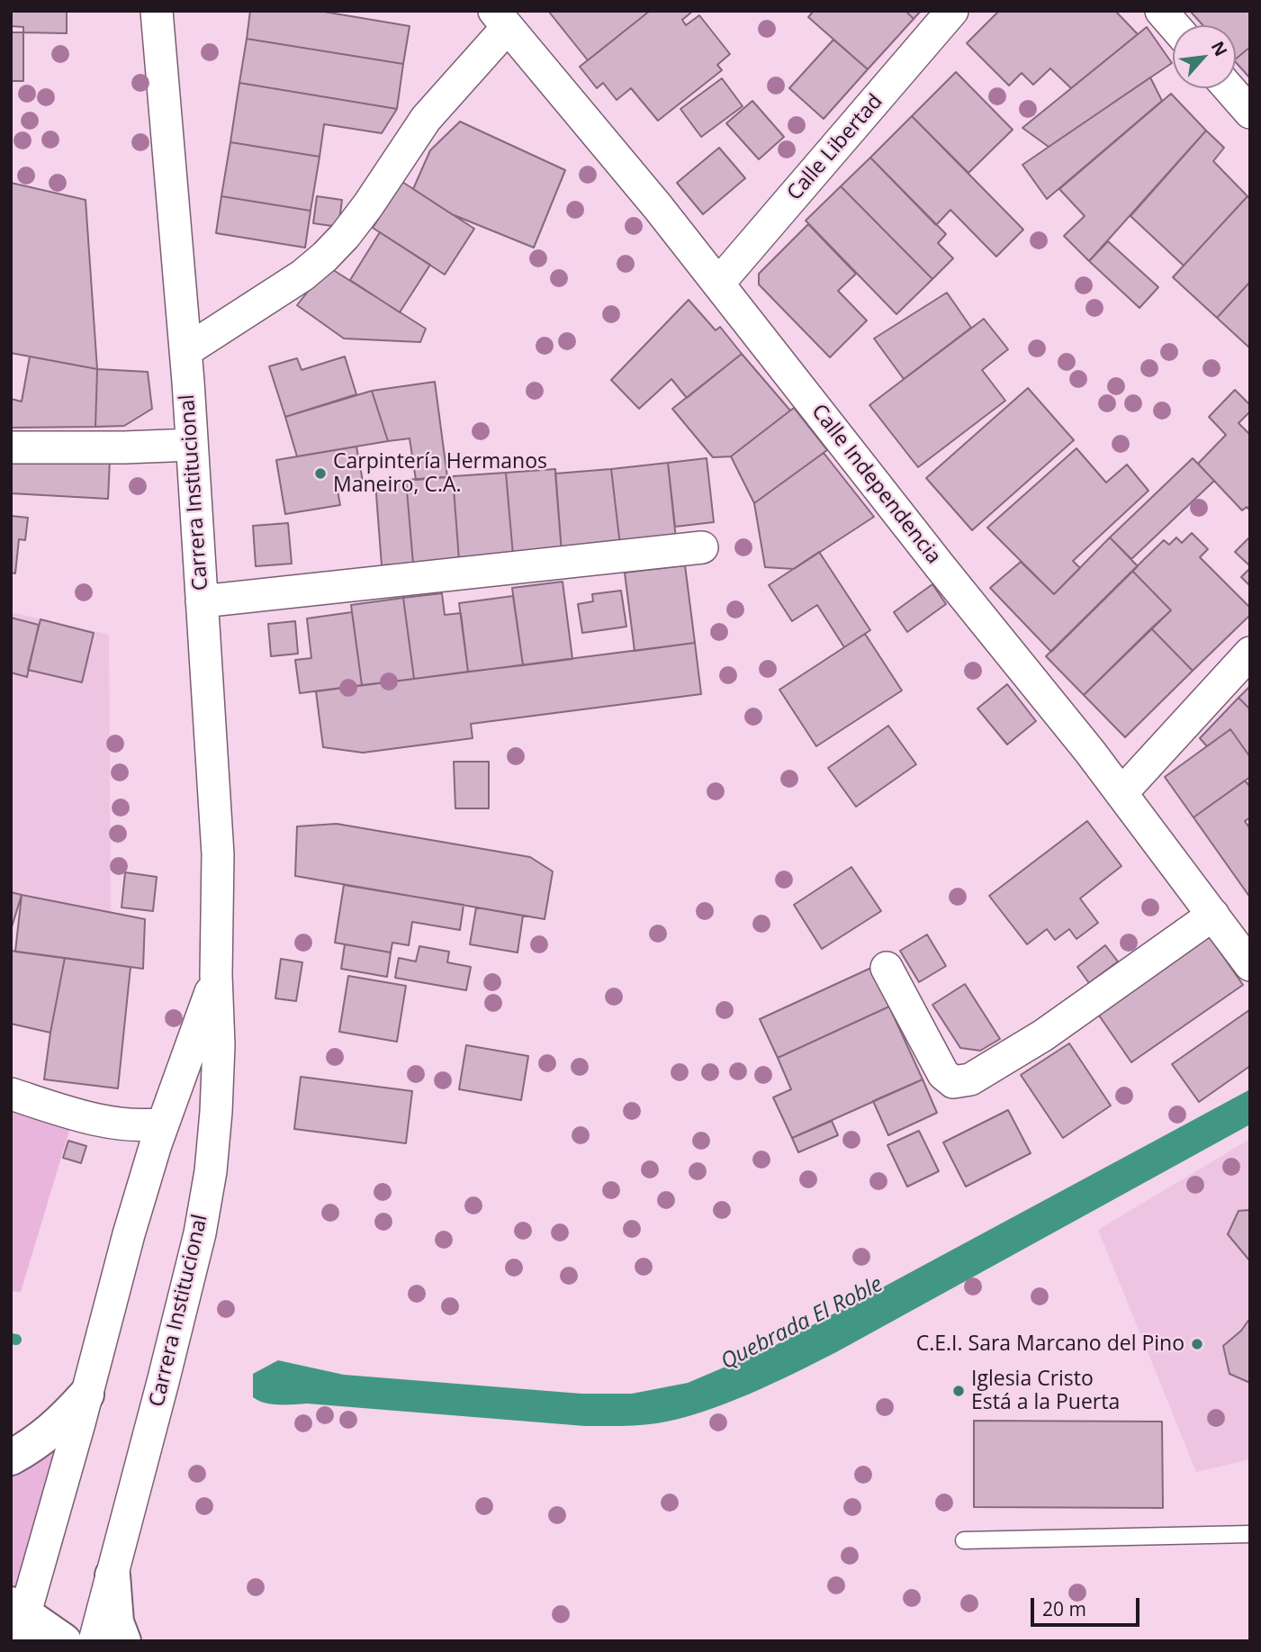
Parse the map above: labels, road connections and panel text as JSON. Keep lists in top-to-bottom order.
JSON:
{
  "streets": {
    "street": ["Calle Libertad", "Calle Independencia", "Carrera Institucional"]
  },
  "crossings": [
    ["Calle Libertad", "Calle Independencia"]
  ],
  "water": ["Quebrada El Roble"],
  "places": ["Carpintería Hermanos Maneiro, C.A.", "C.E.I. Sara Marcano del Pino", "Iglesia Cristo Está a la Puerta"],
  "scale_bar": "20 m",
  "north": "top right"
}
